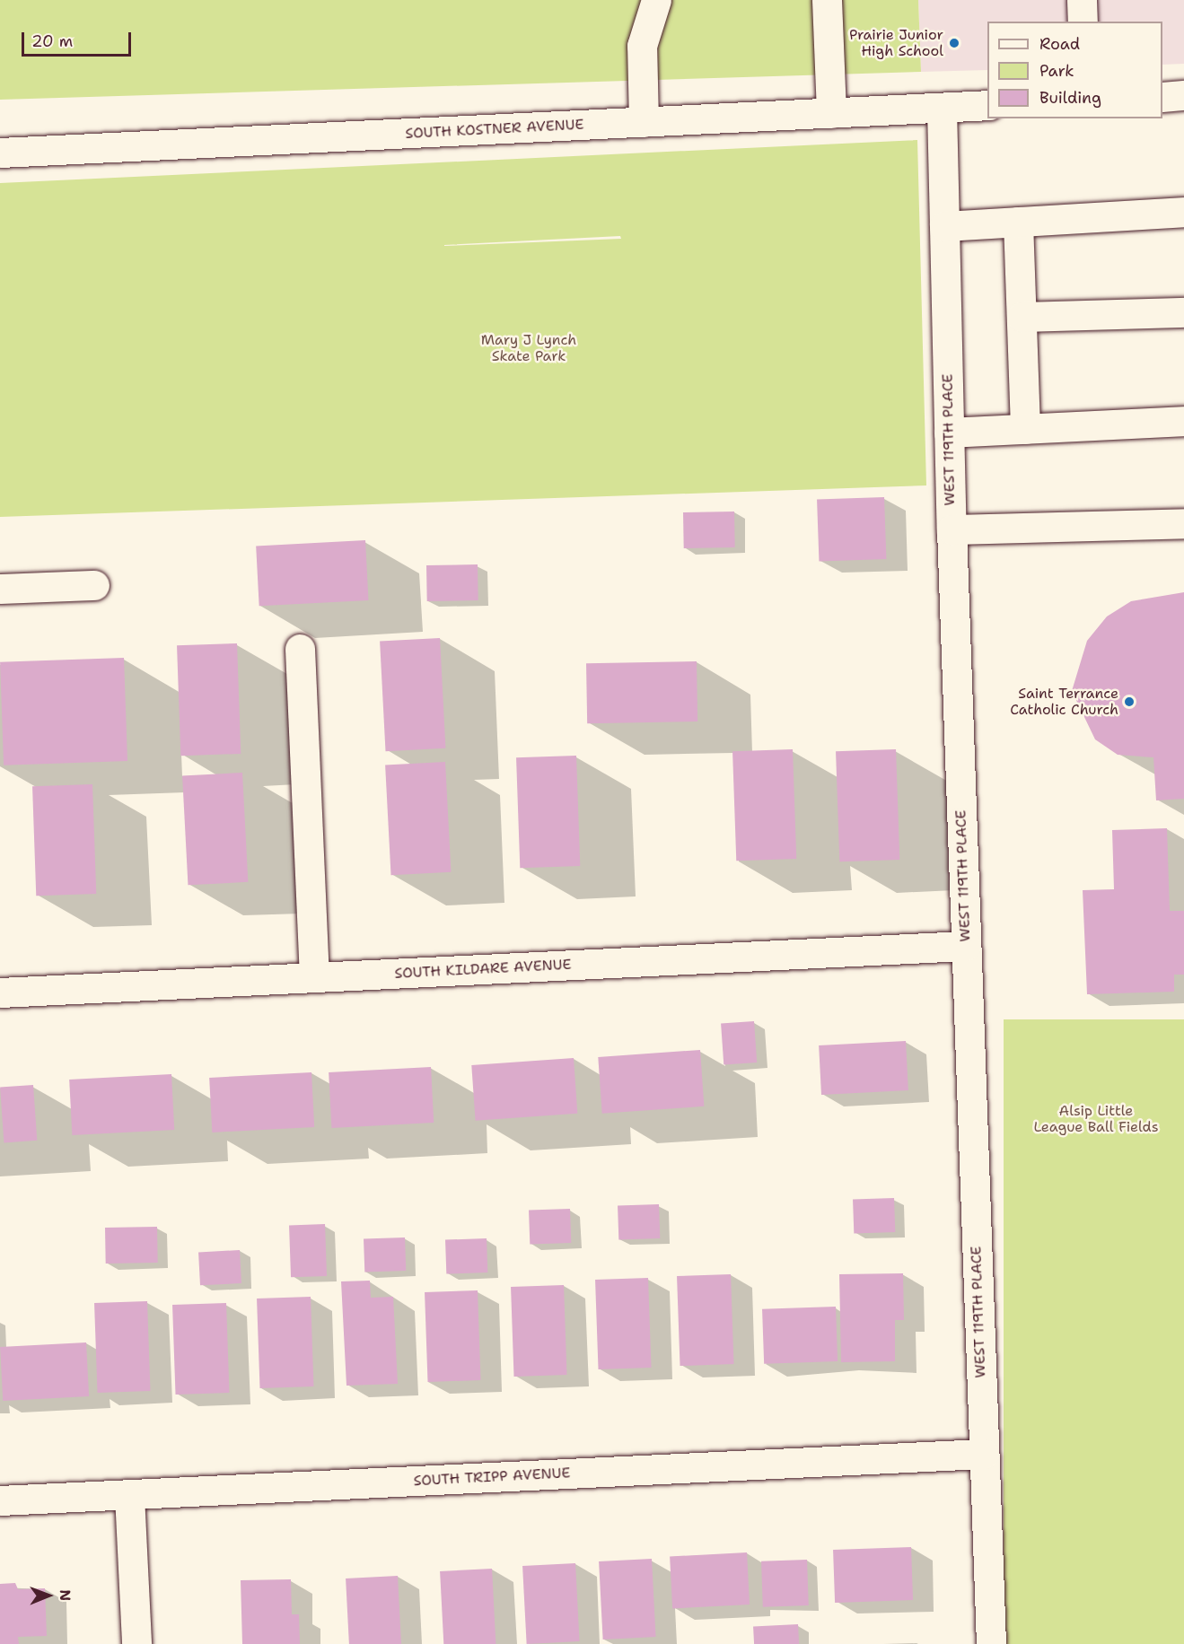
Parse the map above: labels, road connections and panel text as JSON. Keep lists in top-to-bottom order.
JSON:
{
  "streets": {
    "street": [
      "SOUTH KOSTNER AVENUE",
      "WEST 119TH PLACE",
      "SOUTH KILDARE AVENUE",
      "SOUTH TRIPP AVENUE"
    ]
  },
  "crossings": [
    ["SOUTH KOSTNER AVENUE", "WEST 119TH PLACE"],
    ["WEST 119TH PLACE", "SOUTH KILDARE AVENUE"],
    ["WEST 119TH PLACE", "SOUTH TRIPP AVENUE"]
  ],
  "parks": ["Mary J Lynch Skate Park", "Alsip Little League Ball Fields"],
  "places": ["Prairie Junior High School", "Saint Terrance Catholic Church"],
  "legend": ["Road", "Park", "Building"],
  "scale_bar": "20 m",
  "north": "right"
}
